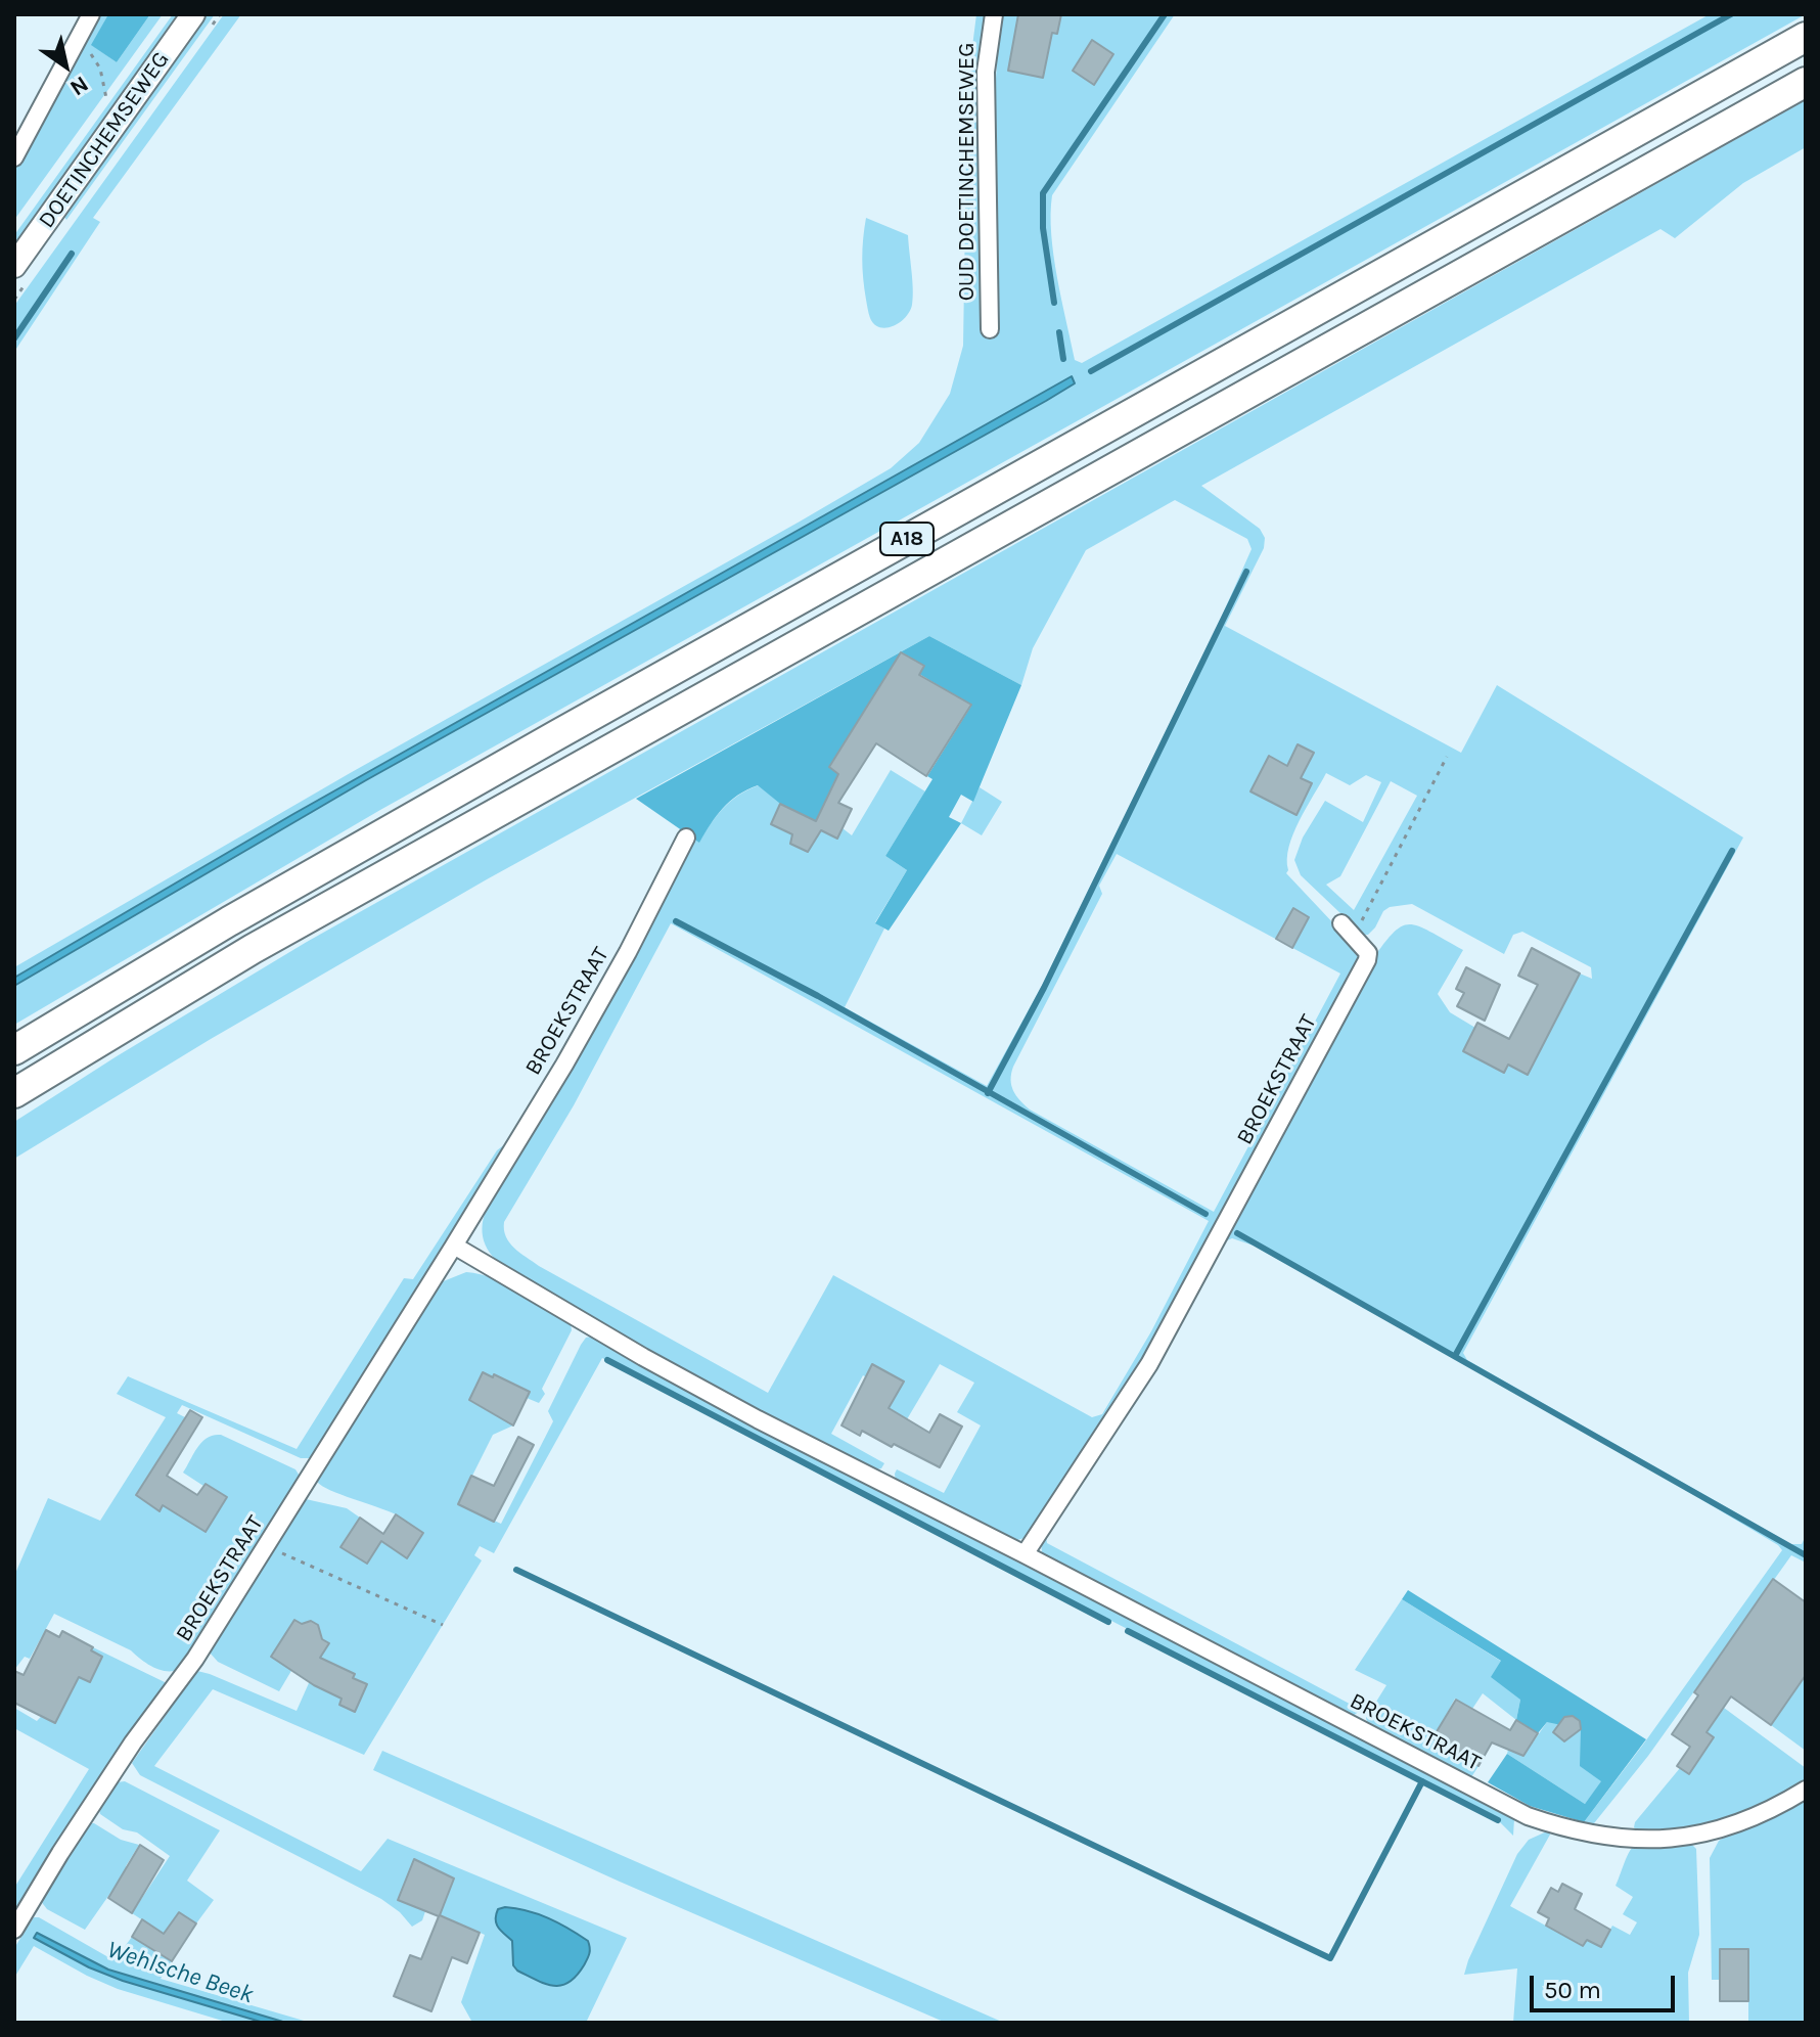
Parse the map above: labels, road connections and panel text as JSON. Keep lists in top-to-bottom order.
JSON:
{
  "streets": {
    "highway": ["A18"],
    "street": ["DOETINCHEMSEWEG", "OUD DOETINCHEMSEWEG", "BROEKSTRAAT"]
  },
  "water": ["Wehlsche Beek"],
  "scale_bar": "50 m",
  "north": "bottom right"
}
